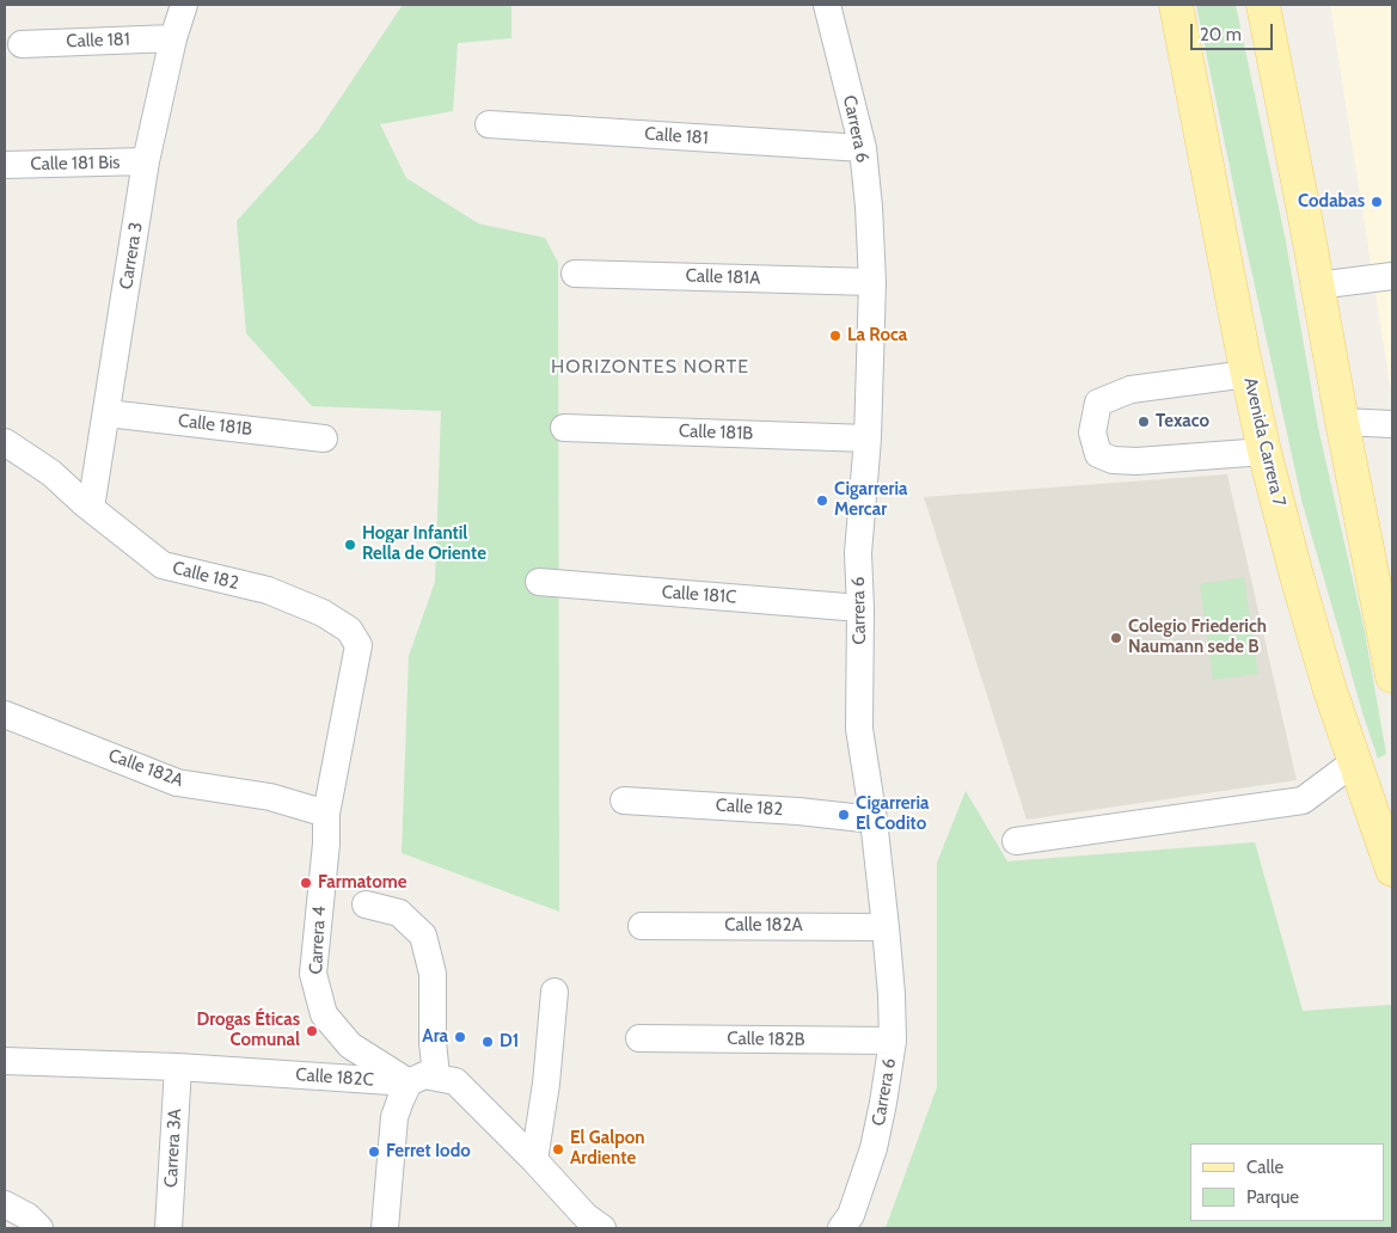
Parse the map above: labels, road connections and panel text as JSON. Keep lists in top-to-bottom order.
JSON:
{
  "streets": {
    "main road": ["Avenida Carrera 7"],
    "street": [
      "Calle 181",
      "Carrera 6",
      "Calle 181 Bis",
      "Carrera 3",
      "Calle 181A",
      "Calle 181B",
      "Calle 182",
      "Calle 181C",
      "Calle 182A",
      "Carrera 4",
      "Calle 182B",
      "Calle 182C",
      "Carrera 3A"
    ]
  },
  "crossings": [
    ["Calle 181", "Carrera 6"],
    ["Calle 181", "Carrera 3"],
    ["Carrera 6", "Calle 181A"],
    ["Carrera 6", "Calle 181B"],
    ["Carrera 6", "Calle 182"],
    ["Carrera 6", "Calle 181C"],
    ["Carrera 6", "Calle 182A"],
    ["Carrera 6", "Calle 182B"],
    ["Calle 181 Bis", "Carrera 3"],
    ["Carrera 3", "Calle 181B"],
    ["Carrera 3", "Calle 182"],
    ["Calle 182", "Carrera 4"],
    ["Calle 182A", "Carrera 4"],
    ["Carrera 4", "Calle 182C"],
    ["Calle 182C", "Carrera 3A"]
  ],
  "districts": ["HORIZONTES NORTE"],
  "places": [
    "Codabas",
    "La Roca",
    "Texaco",
    "Cigarreria Mercar",
    "Hogar Infantil Rella de Oriente",
    "Colegio Friederich Naumann sede B",
    "Cigarreria El Codito",
    "Farmatome",
    "Drogas Éticas Comunal",
    "Ara",
    "D1",
    "El Galpon Ardiente",
    "Ferret Iodo"
  ],
  "legend": ["Calle", "Parque"],
  "scale_bar": "20 m"
}
